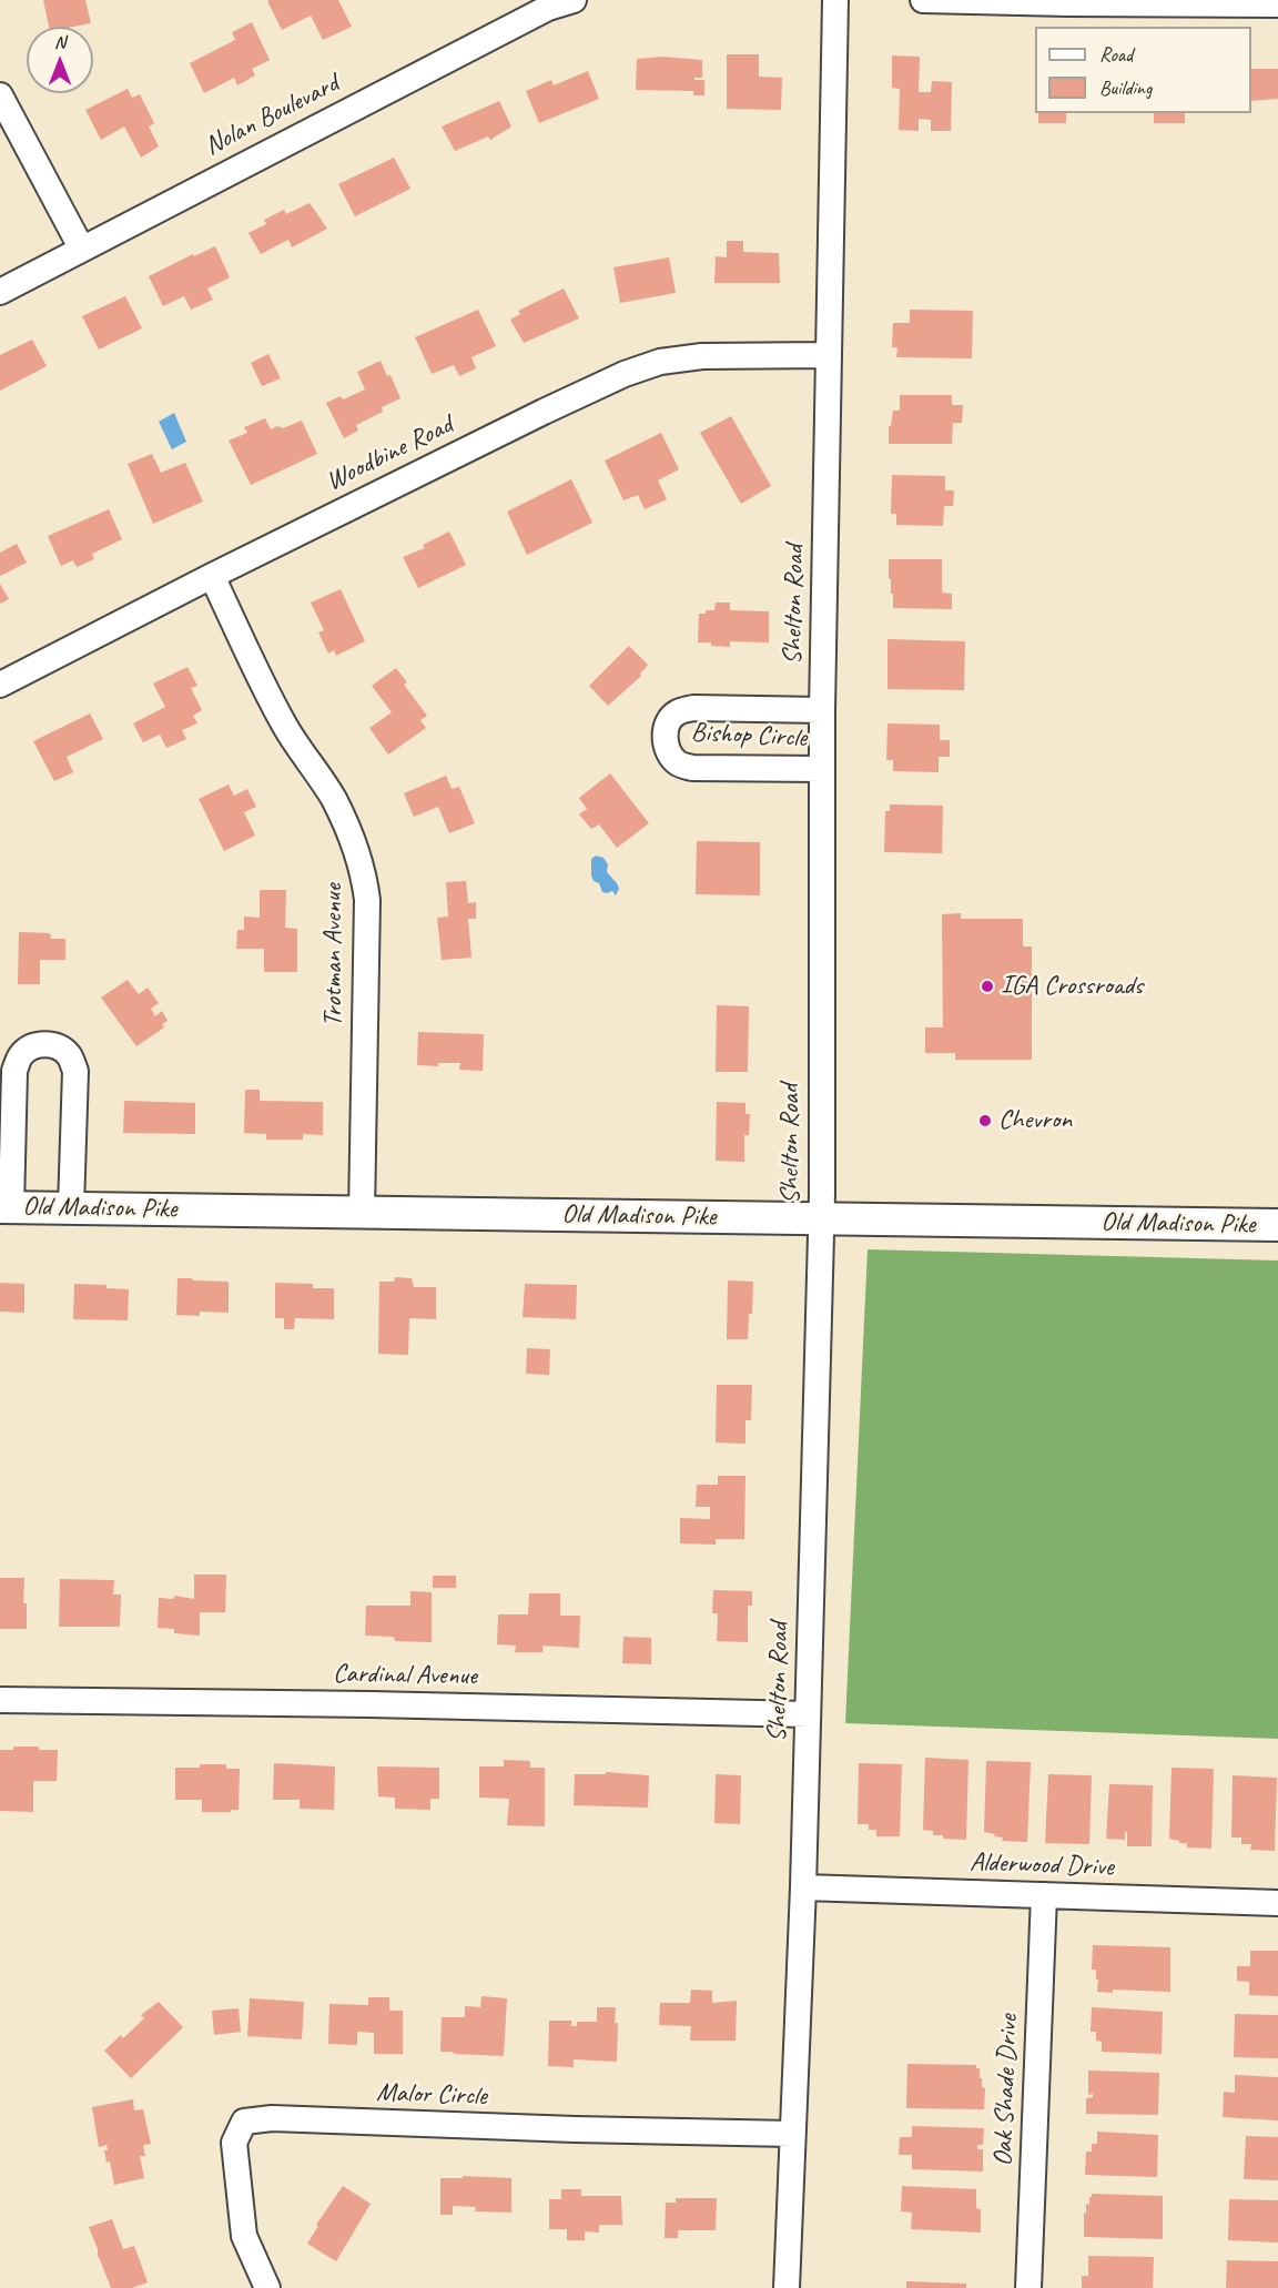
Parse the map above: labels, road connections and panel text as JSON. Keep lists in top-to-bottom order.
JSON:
{
  "streets": {
    "main road": ["Old Madison Pike"],
    "street": [
      "Nolan Boulevard",
      "Woodbine Road",
      "Shelton Road",
      "Bishop Circle",
      "Trotman Avenue",
      "Cardinal Avenue",
      "Alderwood Drive",
      "Oak Shade Drive",
      "Malor Circle"
    ]
  },
  "crossings": [
    ["Woodbine Road", "Shelton Road"],
    ["Woodbine Road", "Trotman Avenue"],
    ["Shelton Road", "Bishop Circle"],
    ["Shelton Road", "Old Madison Pike"],
    ["Shelton Road", "Cardinal Avenue"],
    ["Shelton Road", "Alderwood Drive"],
    ["Shelton Road", "Malor Circle"],
    ["Trotman Avenue", "Old Madison Pike"],
    ["Alderwood Drive", "Oak Shade Drive"]
  ],
  "places": ["IGA Crossroads", "Chevron"],
  "legend": ["Road", "Building"],
  "north": "top"
}
